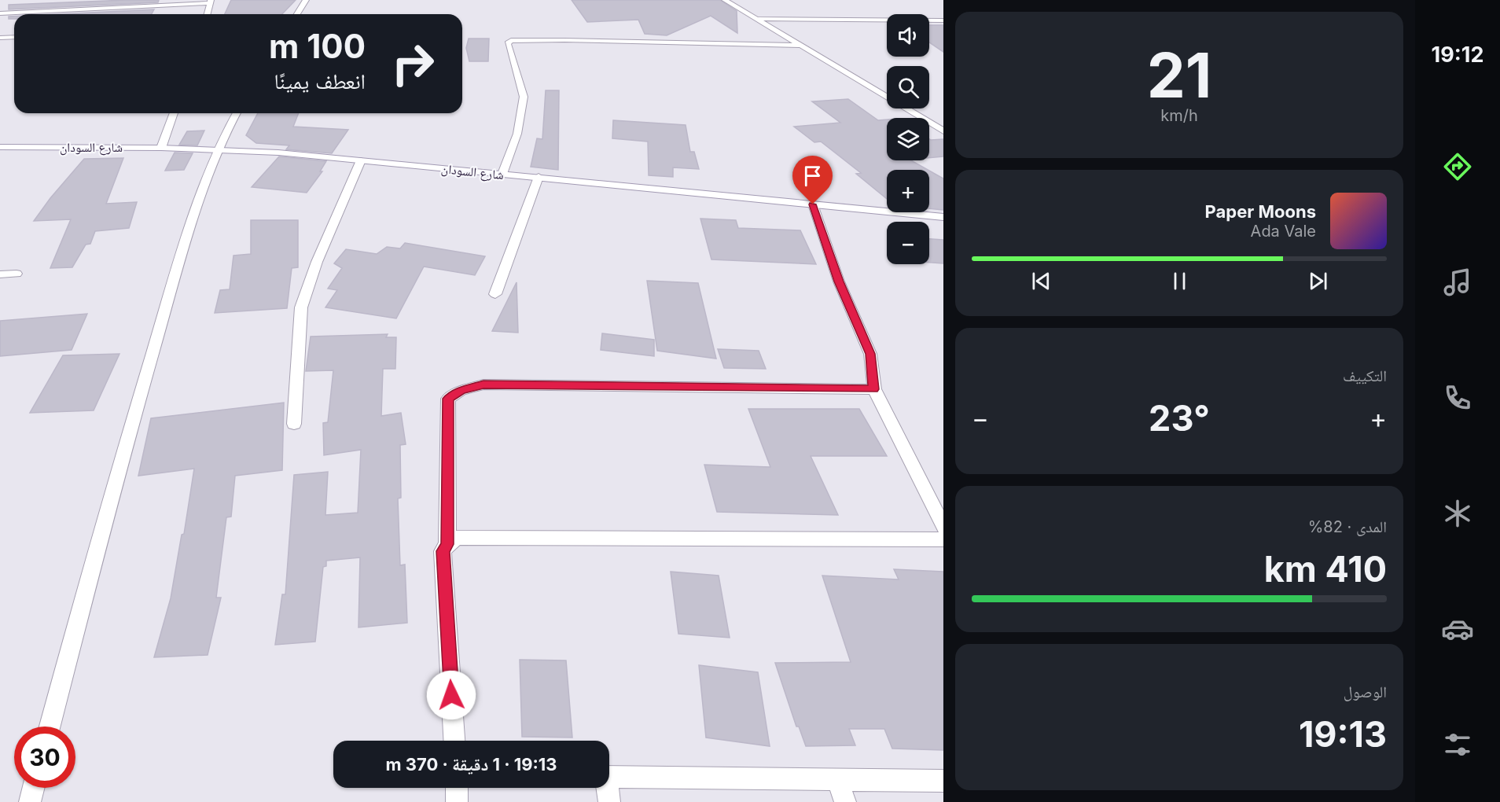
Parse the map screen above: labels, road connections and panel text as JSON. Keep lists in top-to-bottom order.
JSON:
{
  "streets": {
    "street": ["شارع السودان"]
  },
  "page": {
    "tabs": "19:12",
    "tile": [
      ["21", "km/h"],
      "التكييف",
      ["المدى · 82%", "410 km"],
      ["الوصول", "19:13"]
    ],
    "map_buttons": ["+", "−"],
    "turn": ["100 m", "انعطف يمينًا"],
    "song": ["Paper Moons", "Ada Vale"],
    "heat": ["−", "23°", "+"],
    "limit": "30",
    "trip": "19:13 · 1 دقيقة · 370 m"
  }
}
